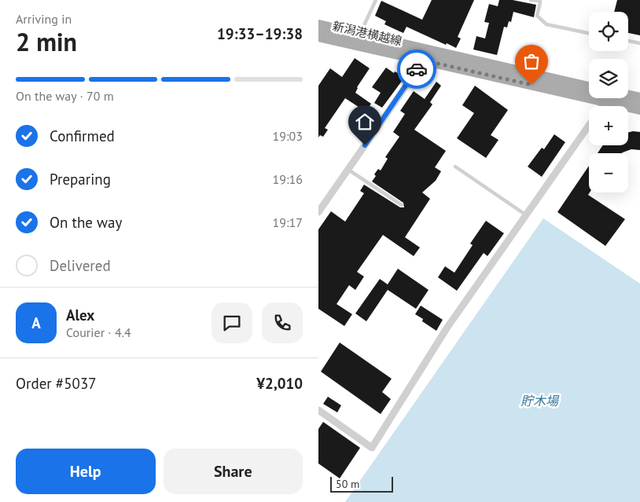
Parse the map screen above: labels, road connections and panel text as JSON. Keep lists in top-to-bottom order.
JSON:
{
  "streets": {
    "main road": ["新潟港横越線"]
  },
  "water": ["貯木場"],
  "scale_bar": "50 m",
  "page": {
    "heading": ["2 min", "Arriving in", "19:33–19:38"],
    "panel": [
      "Alex",
      "Courier · 4.4",
      "Order #5037",
      "¥2,010"
    ],
    "map_buttons": ["+", "−"],
    "bar": "On the way · 70 m",
    "list": [
      ["Confirmed", "19:03"],
      ["Preparing", "19:16"],
      ["On the way", "19:17"],
      "Delivered"
    ],
    "round": "A",
    "buttons": ["Help", "Share"],
    "scale": "50 m"
  }
}
